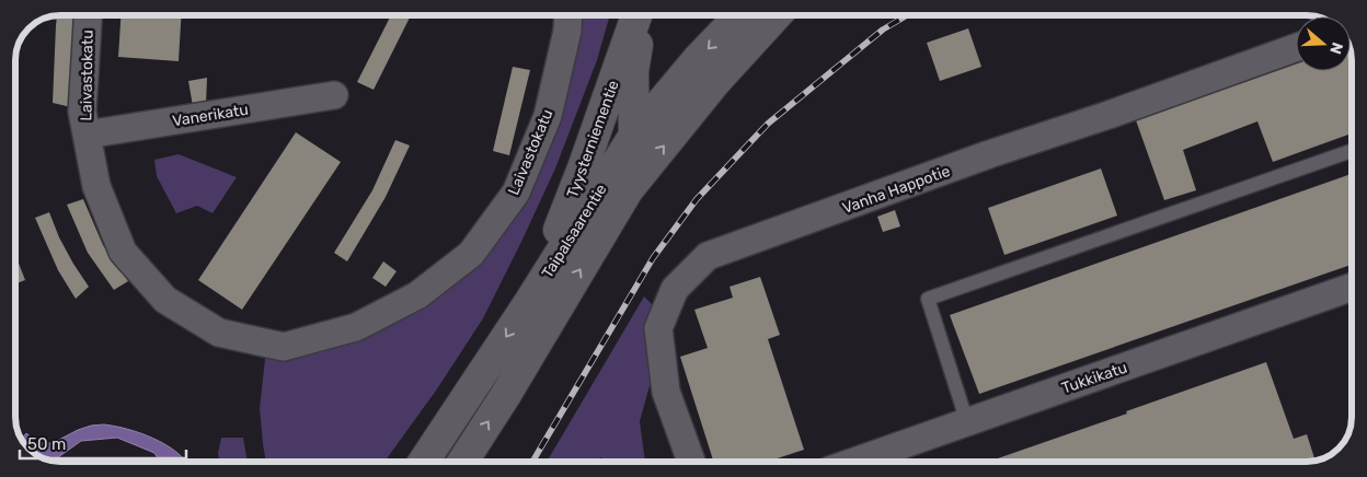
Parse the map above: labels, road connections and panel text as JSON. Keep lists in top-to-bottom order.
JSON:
{
  "streets": {
    "main road": ["Tyysterniementie", "Taipalsaarentie"],
    "street": [
      "Laivastokatu",
      "Vanerikatu",
      "Vanha Happotie",
      "Tukkikatu"
    ]
  },
  "crossings": [
    ["Laivastokatu", "Vanerikatu"],
    ["Tyysterniementie", "Taipalsaarentie"]
  ],
  "scale_bar": "50 m",
  "north": "right"
}
